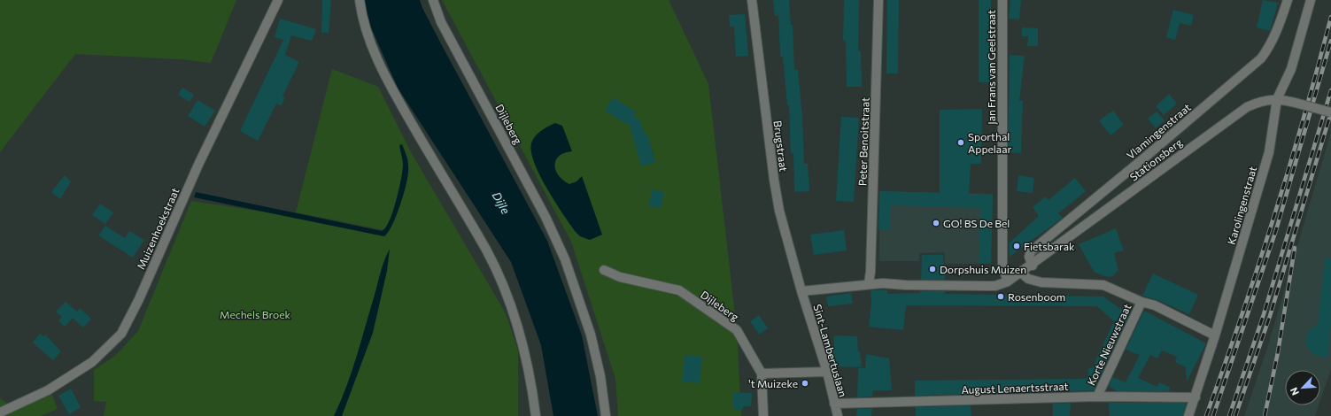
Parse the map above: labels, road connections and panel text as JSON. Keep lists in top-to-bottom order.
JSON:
{
  "streets": {
    "street": [
      "Jan Frans van Geelstraat",
      "Dijleberg",
      "Vlamingenstraat",
      "Peter Benoitstraat",
      "Brugstraat",
      "Stationsberg",
      "Karolingenstraat",
      "Muizenhoekstraat",
      "Korte Nieuwstraat",
      "Sint-Lambertuslaan",
      "August Lenaertsstraat"
    ]
  },
  "crossings": [
    ["Jan Frans van Geelstraat", "Stationsberg"],
    ["Vlamingenstraat", "Stationsberg"],
    ["Peter Benoitstraat", "Stationsberg"],
    ["Brugstraat", "Stationsberg"],
    ["Brugstraat", "Sint-Lambertuslaan"],
    ["Stationsberg", "Karolingenstraat"],
    ["Stationsberg", "Sint-Lambertuslaan"],
    ["Karolingenstraat", "August Lenaertsstraat"],
    ["Korte Nieuwstraat", "August Lenaertsstraat"],
    ["Sint-Lambertuslaan", "August Lenaertsstraat"]
  ],
  "water": ["Dijle"],
  "parks": ["Mechels Broek"],
  "places": [
    "Sporthal Appelaar",
    "GO! BS De Bel",
    "Fietsbarak",
    "Dorpshuis Muizen",
    "Rosenboom",
    "'t Muizeke"
  ],
  "north": "bottom left"
}
